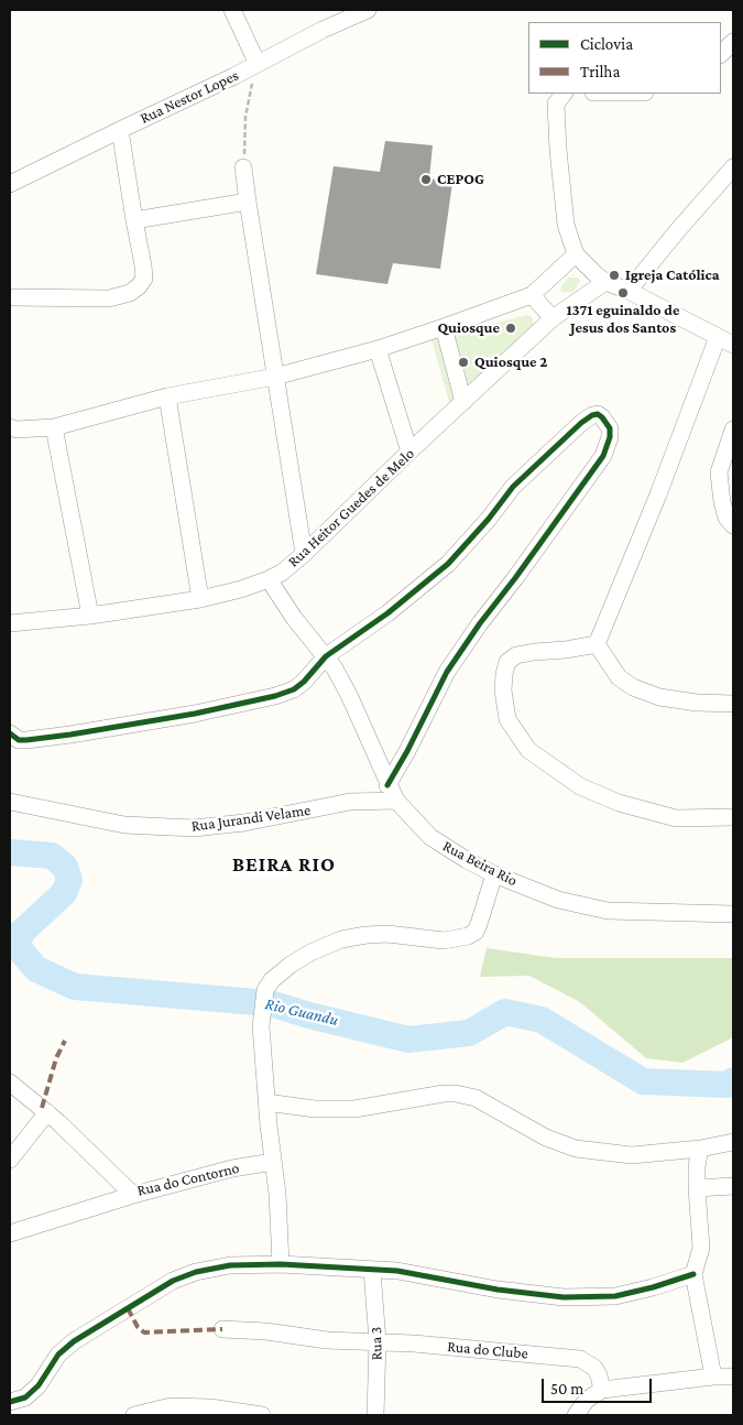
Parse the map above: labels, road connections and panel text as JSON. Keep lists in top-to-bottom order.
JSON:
{
  "streets": {
    "street": [
      "Rua Nestor Lopes",
      "Rua Heitor Guedes de Melo",
      "Rua Jurandi Velame",
      "Rua Beira Rio",
      "Rua do Contorno",
      "Rua 3",
      "Rua do Clube"
    ]
  },
  "crossings": [
    ["Rua Heitor Guedes de Melo", "Rua Beira Rio"],
    ["Rua Jurandi Velame", "Rua Beira Rio"],
    ["Rua 3", "Rua do Clube"]
  ],
  "districts": ["BEIRA RIO"],
  "water": ["Rio Guandu"],
  "places": [
    "CEPOG",
    "Igreja Católica",
    "1371 eguinaldo de Jesus dos Santos",
    "Quiosque",
    "Quiosque 2"
  ],
  "legend": ["Ciclovia", "Trilha"],
  "scale_bar": "50 m"
}
